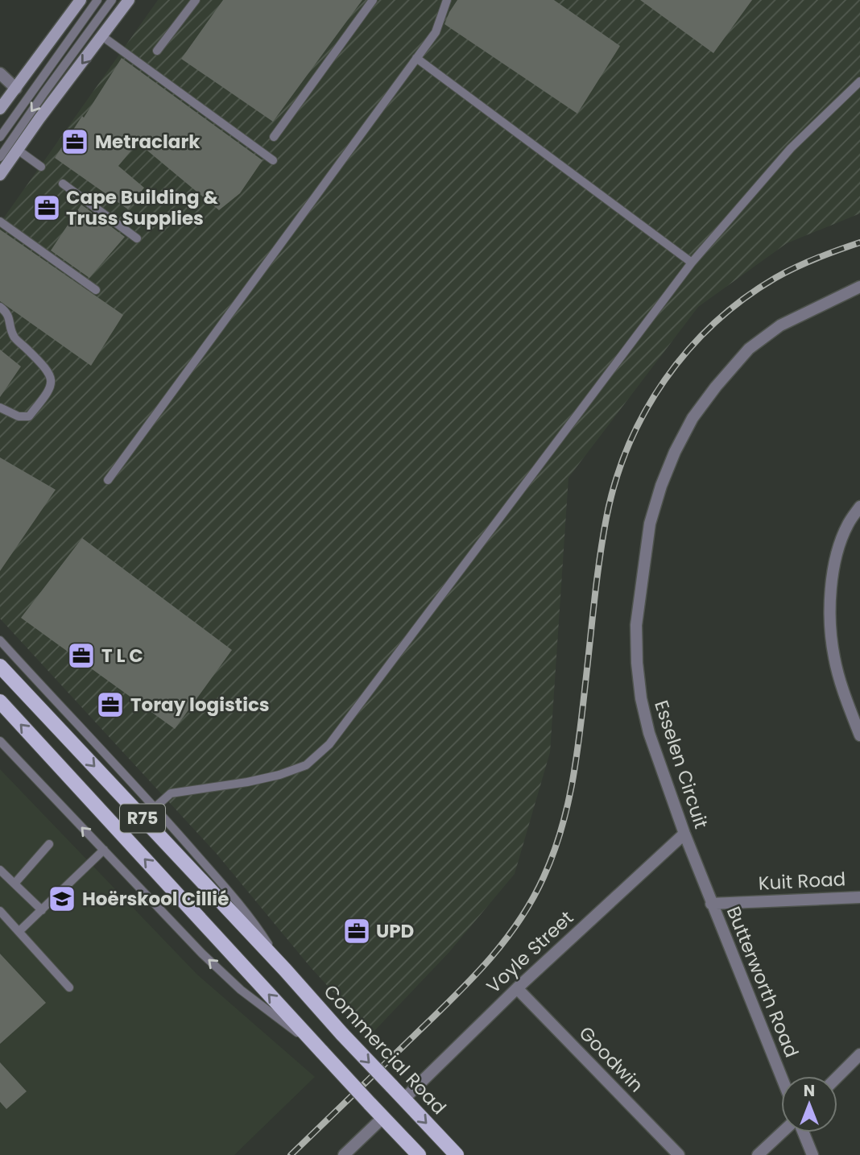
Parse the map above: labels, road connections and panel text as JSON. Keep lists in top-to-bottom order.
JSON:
{
  "streets": {
    "main road": ["R75", "Commercial Road"],
    "street": [
      "Esselen Circuit",
      "Kuit Road",
      "Voyle Street",
      "Butterworth Road",
      "Goodwin"
    ]
  },
  "crossings": [
    ["Esselen Circuit", "Kuit Road"],
    ["Esselen Circuit", "Voyle Street"],
    ["Esselen Circuit", "Butterworth Road"],
    ["Kuit Road", "Butterworth Road"],
    ["Voyle Street", "Commercial Road"],
    ["Voyle Street", "Goodwin"]
  ],
  "places": {
    "office": [
      "Metraclark",
      "Cape Building & Truss Supplies",
      "T L C",
      "Toray logistics",
      "UPD"
    ],
    "school or university": ["Hoërskool Cillié"]
  },
  "north": "top"
}
